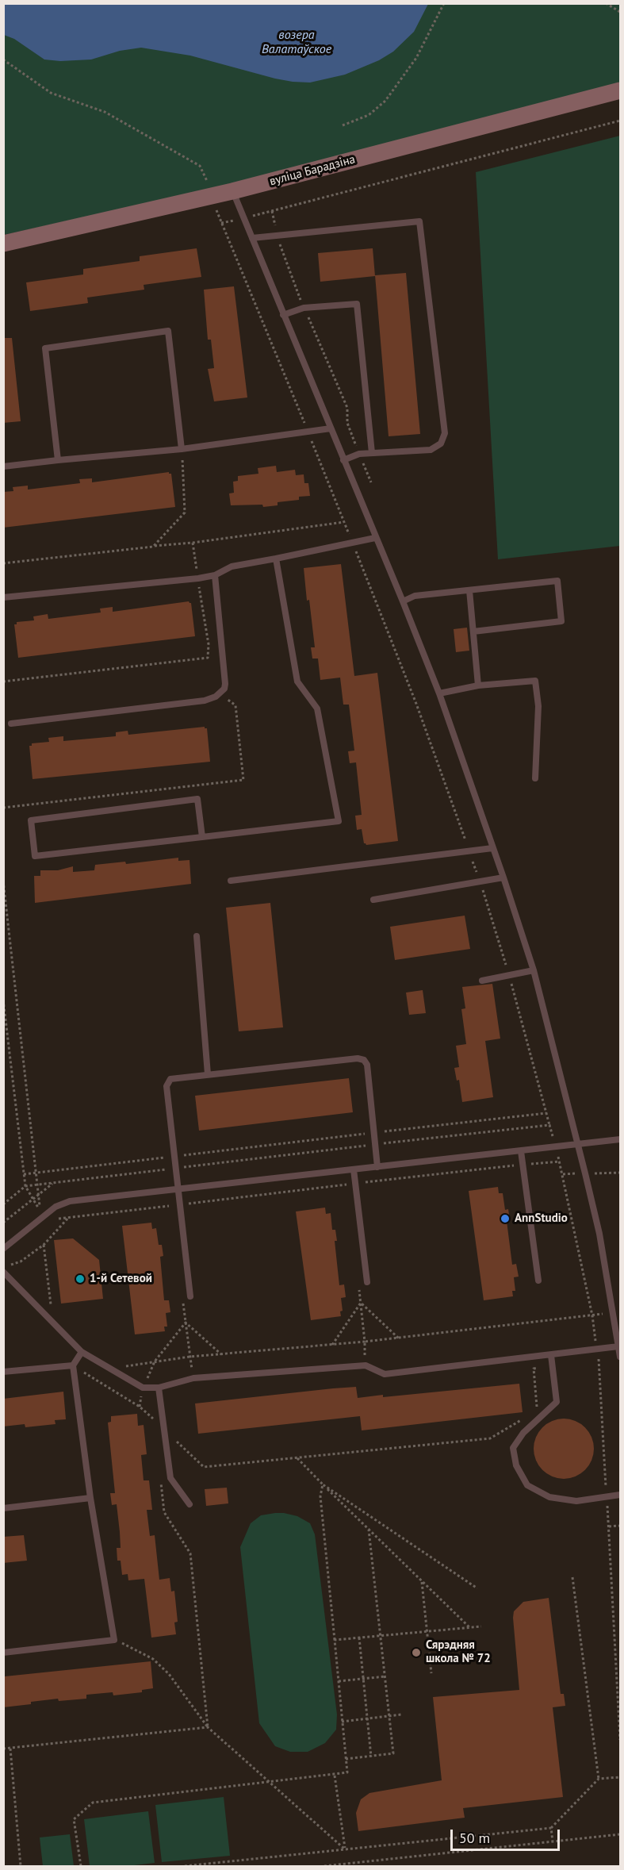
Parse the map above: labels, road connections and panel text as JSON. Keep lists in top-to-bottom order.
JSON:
{
  "streets": {
    "street": ["вуліца Барадзіна"]
  },
  "water": ["возера Валатаўское"],
  "places": ["AnnStudio", "1-й Сетевой", "Сярэдняя школа № 72"],
  "scale_bar": "50 m"
}
